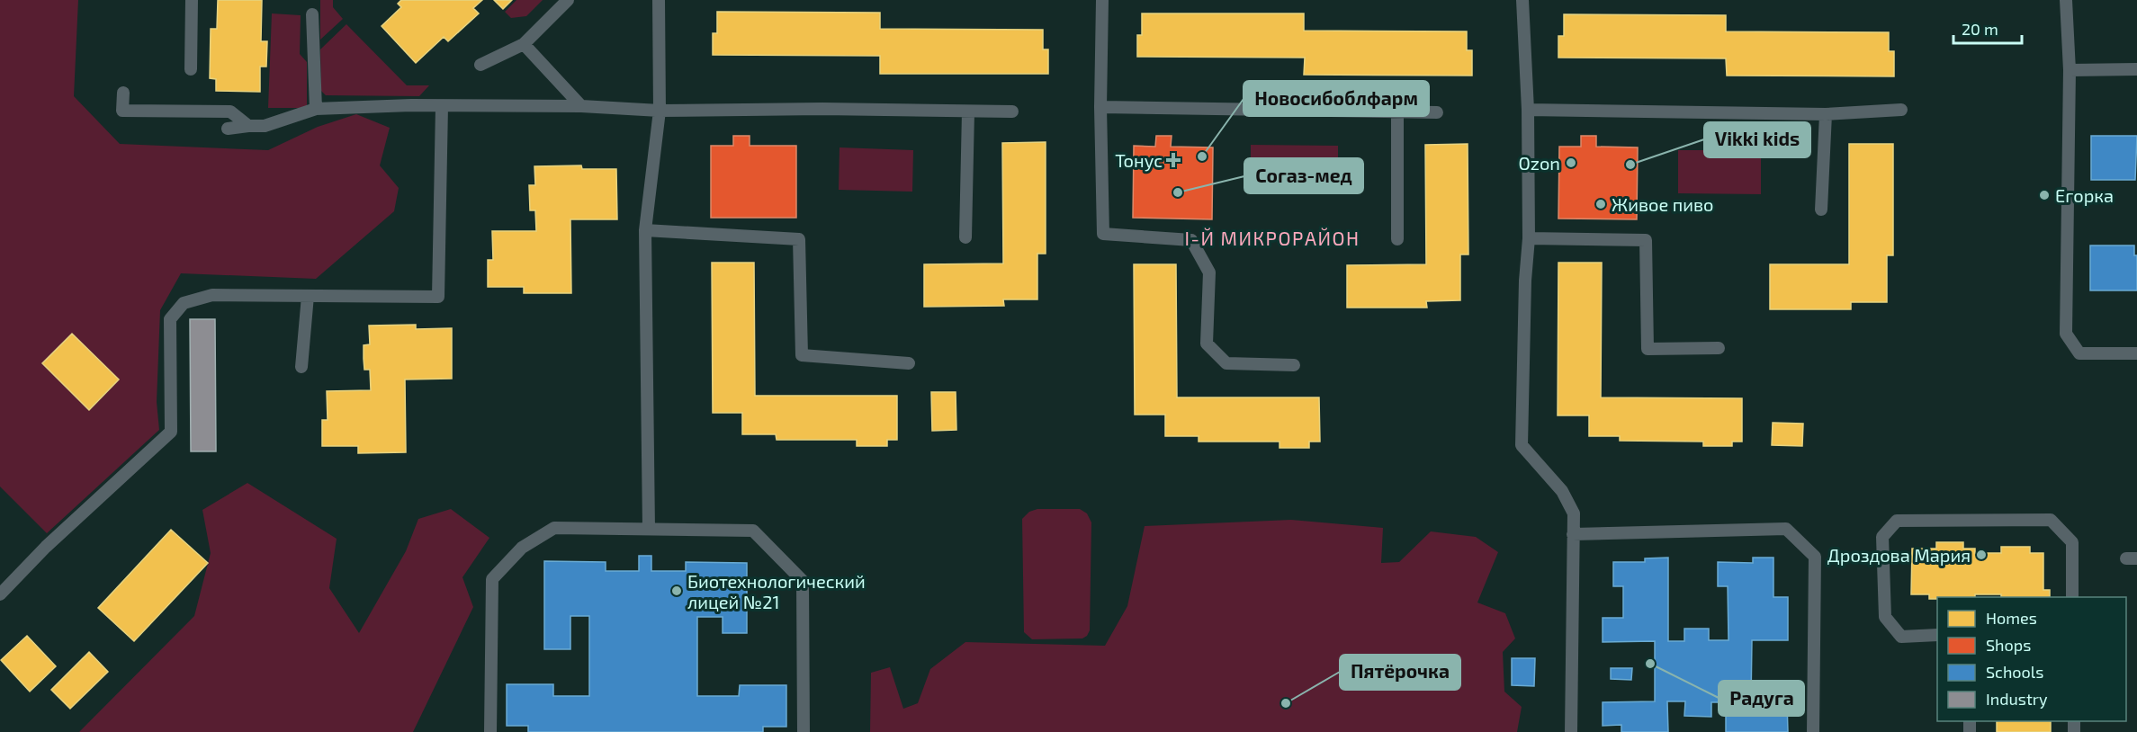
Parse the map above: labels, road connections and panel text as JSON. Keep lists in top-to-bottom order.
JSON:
{
  "districts": ["I-Й МИКРОРАЙОН"],
  "places": {
    "other": [
      "Новосибоблфарм",
      "Ozon",
      "Vikki kids",
      "Согаз-мед",
      "Егорка",
      "Живое пиво",
      "Дроздова Мария",
      "Биотехнологический лицей №21",
      "Радуга",
      "Пятёрочка"
    ],
    "health": ["Тонус"]
  },
  "legend": [
    "Homes",
    "Shops",
    "Schools",
    "Industry"
  ],
  "scale_bar": "20 m"
}
